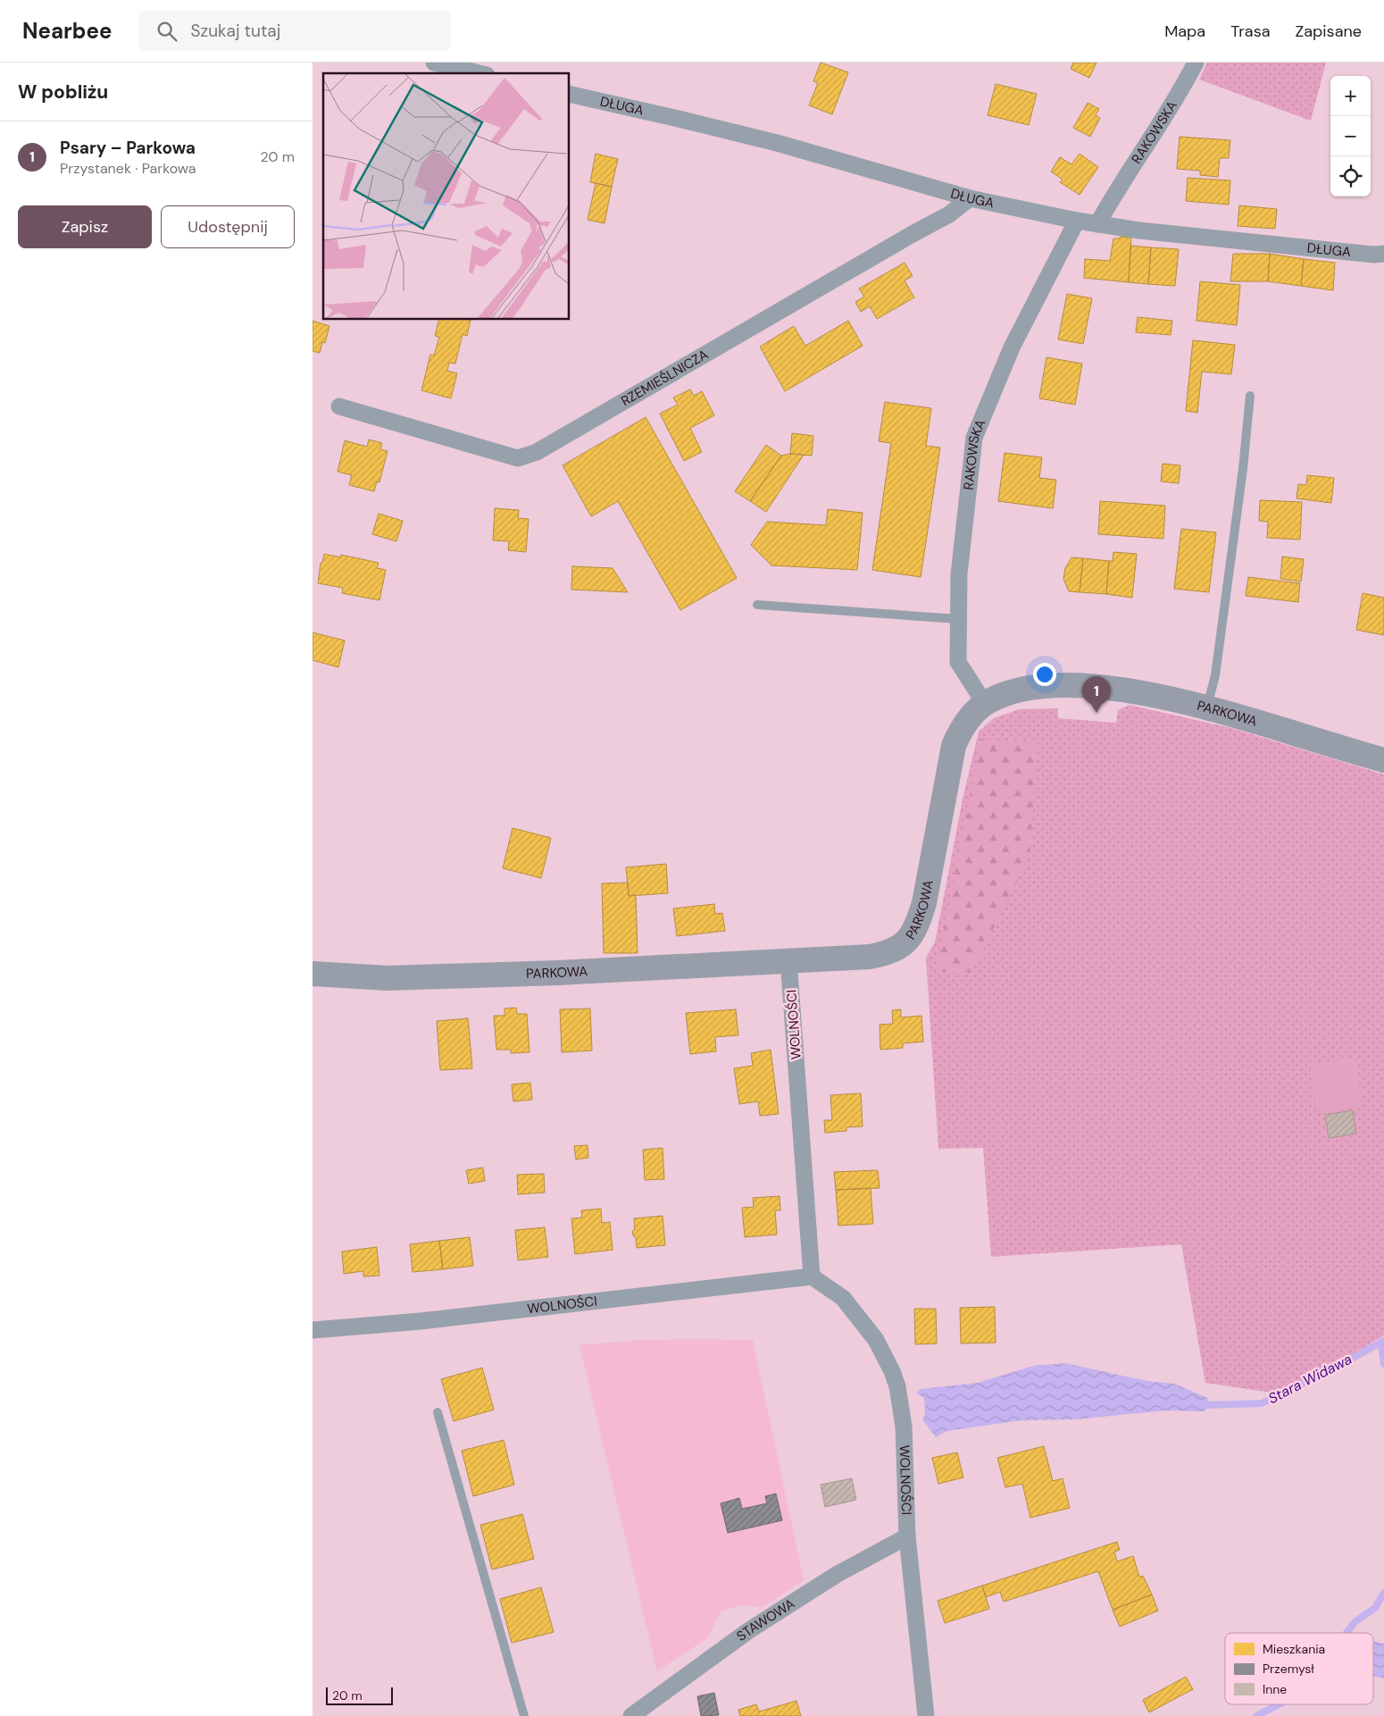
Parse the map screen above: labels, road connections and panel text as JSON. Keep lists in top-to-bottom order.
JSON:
{
  "streets": {
    "street": [
      "DŁUGA",
      "RAKOWSKA",
      "RZEMIEŚLNICZA",
      "PARKOWA",
      "WOLNOŚCI",
      "STAWOWA"
    ]
  },
  "crossings": [
    ["DŁUGA", "RAKOWSKA"],
    ["DŁUGA", "RZEMIEŚLNICZA"],
    ["RAKOWSKA", "PARKOWA"],
    ["PARKOWA", "WOLNOŚCI"],
    ["WOLNOŚCI", "STAWOWA"]
  ],
  "water": ["Stara Widawa"],
  "legend": ["Mieszkania", "Przemysł", "Inne"],
  "scale_bar": "20 m",
  "page": {
    "header": "Nearbee",
    "search": "Szukaj tutaj",
    "nav": ["Mapa", "Trasa", "Zapisane"],
    "heading": "W pobliżu",
    "map_buttons": ["+", "−"],
    "list": [
      {
        "mark": "1",
        "name": "Psary – Parkowa",
        "note": "Przystanek · Parkowa",
        "value": "20 m"
      }
    ],
    "buttons": ["Zapisz", "Udostępnij"],
    "pins": "1",
    "scale": "20 m"
  }
}
